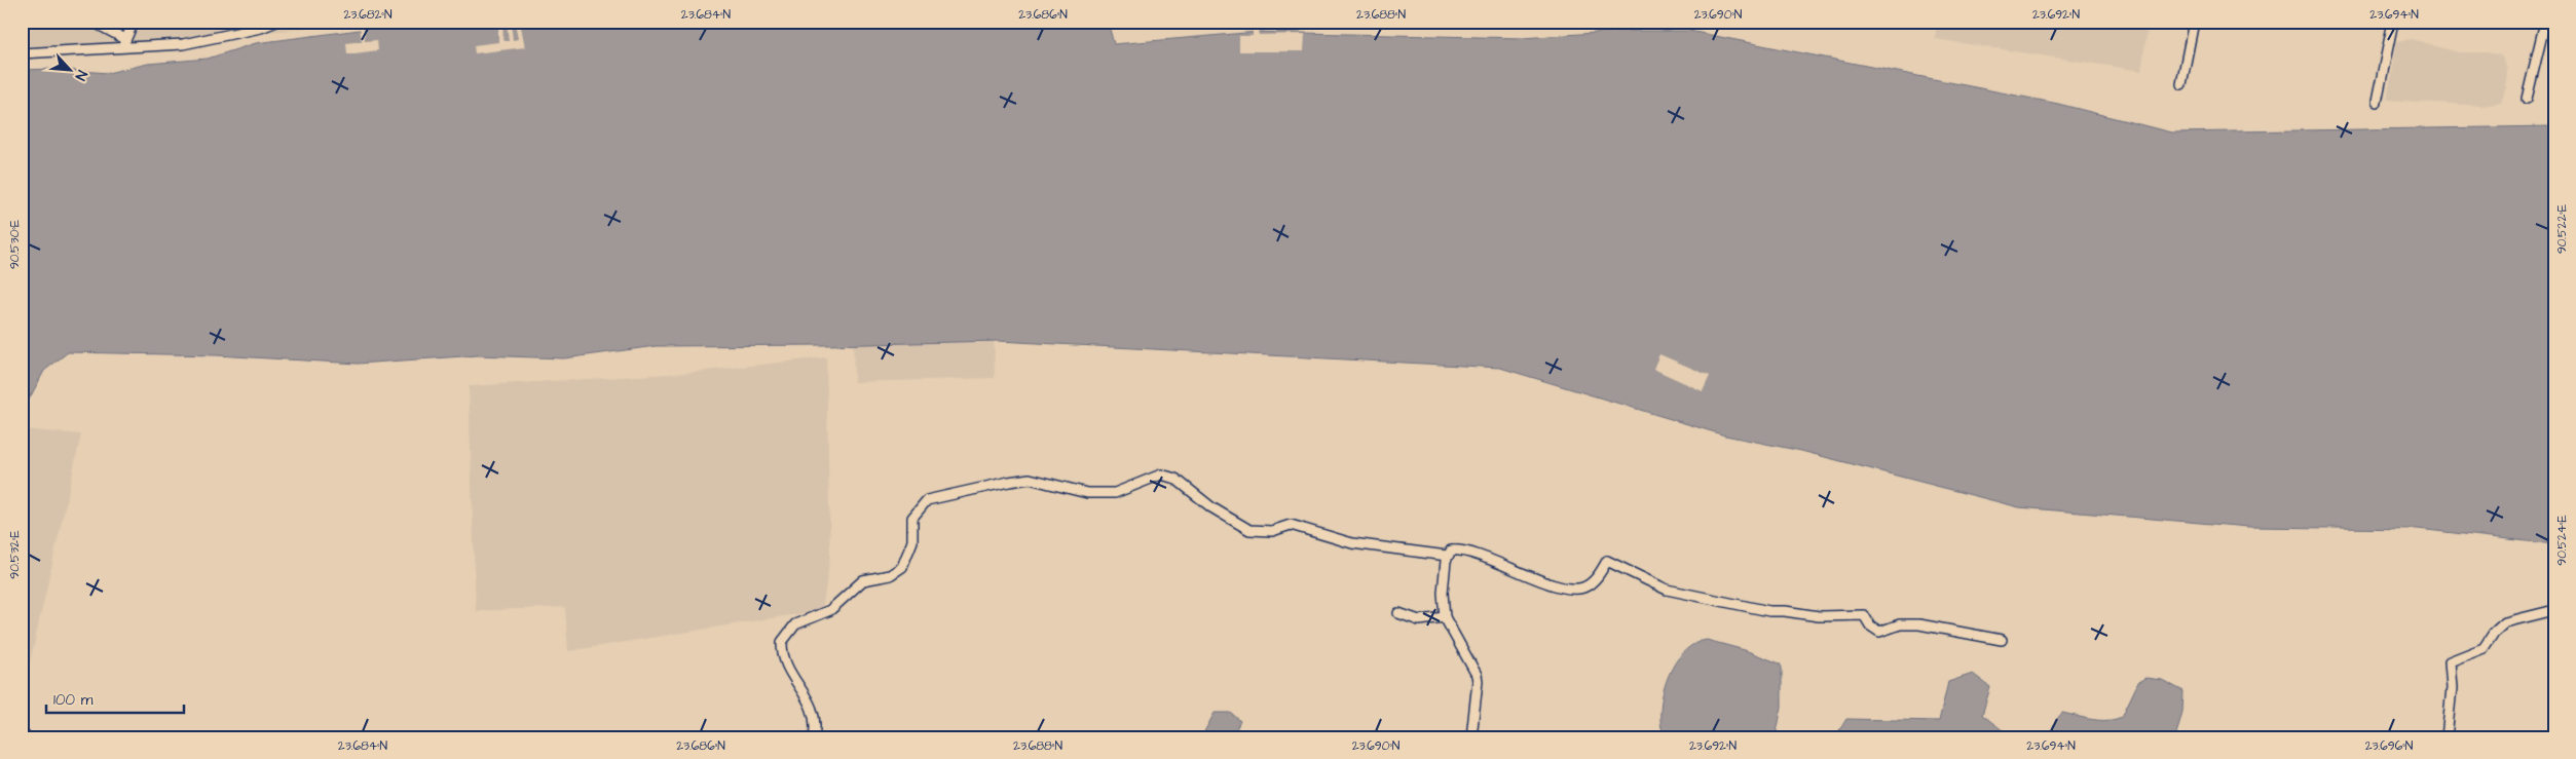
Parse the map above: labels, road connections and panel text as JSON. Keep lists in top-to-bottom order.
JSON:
{
  "scale_bar": "100 m",
  "north": "bottom right",
  "coordinates": [
    "23.682°N",
    "23.684°N",
    "23.686°N",
    "23.688°N",
    "23.690°N",
    "23.692°N",
    "23.694°N",
    "90.522°E",
    "90.530°E",
    "90.524°E",
    "90.532°E",
    "23.696°N"
  ]
}
